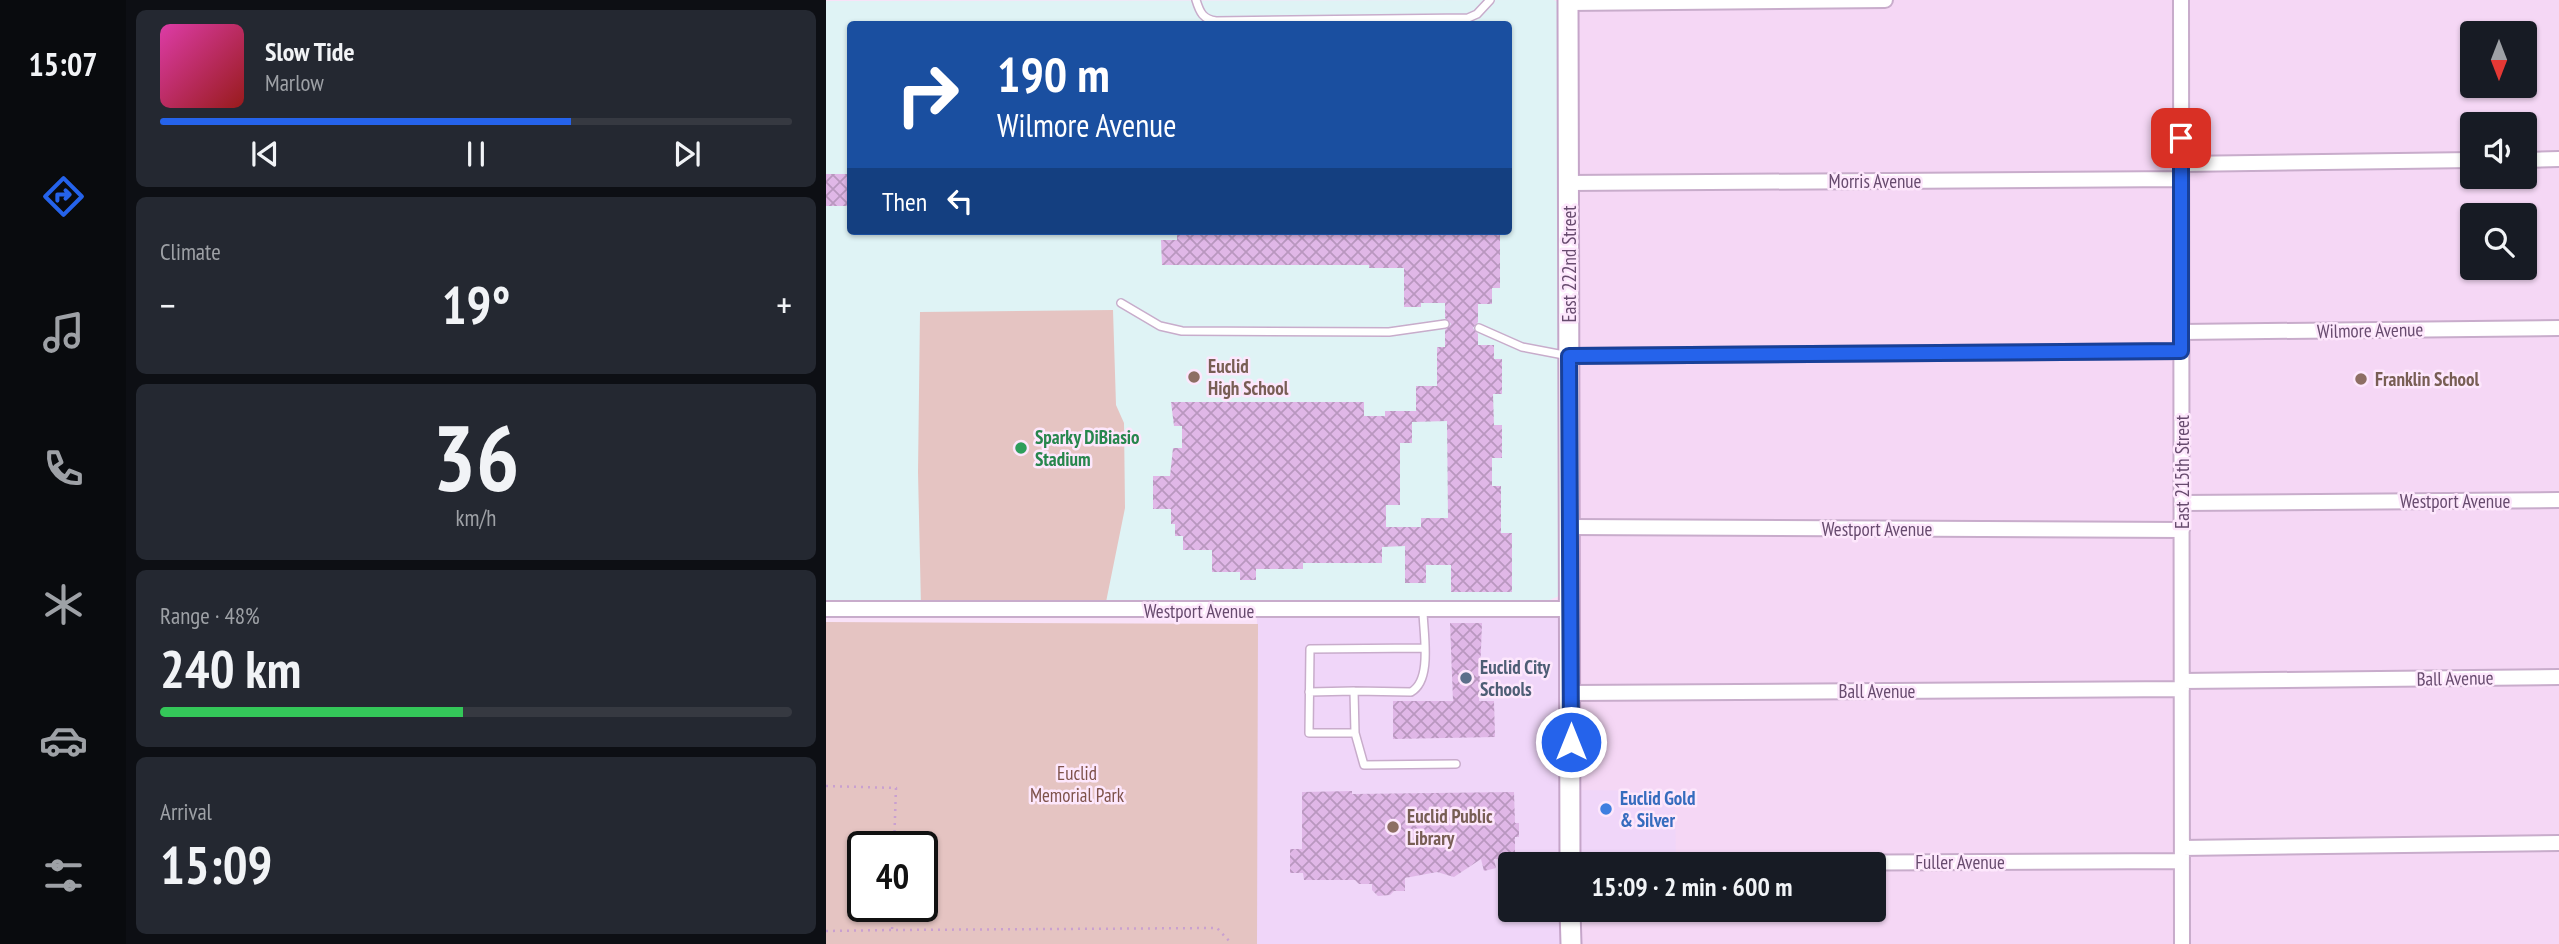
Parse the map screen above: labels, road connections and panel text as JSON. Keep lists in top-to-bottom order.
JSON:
{
  "streets": {
    "street": [
      "Morris Avenue",
      "East 222nd Street",
      "Wilmore Avenue",
      "East 215th Street",
      "Westport Avenue",
      "Ball Avenue",
      "Fuller Avenue"
    ]
  },
  "crossings": [
    ["Morris Avenue", "East 222nd Street"],
    ["Morris Avenue", "East 215th Street"],
    ["East 222nd Street", "Westport Avenue"],
    ["East 222nd Street", "Ball Avenue"],
    ["Wilmore Avenue", "East 215th Street"],
    ["East 215th Street", "Westport Avenue"],
    ["East 215th Street", "Ball Avenue"],
    ["East 215th Street", "Fuller Avenue"]
  ],
  "parks": ["Euclid Memorial Park"],
  "places": [
    "Euclid High School",
    "Franklin School",
    "Sparky DiBiasio Stadium",
    "Euclid City Schools",
    "Euclid Gold & Silver",
    "Euclid Public Library"
  ],
  "north": "bottom",
  "page": {
    "tabs": "15:07",
    "turn": ["190 m", "Wilmore Avenue"],
    "song": ["Slow Tide", "Marlow"],
    "then": "Then",
    "tile": [
      "Climate",
      ["36", "km/h"],
      ["Range · 48%", "240 km"],
      ["Arrival", "15:09"]
    ],
    "heat": ["−", "19°", "+"],
    "limit": "40",
    "trip": "15:09 · 2 min · 600 m"
  }
}
